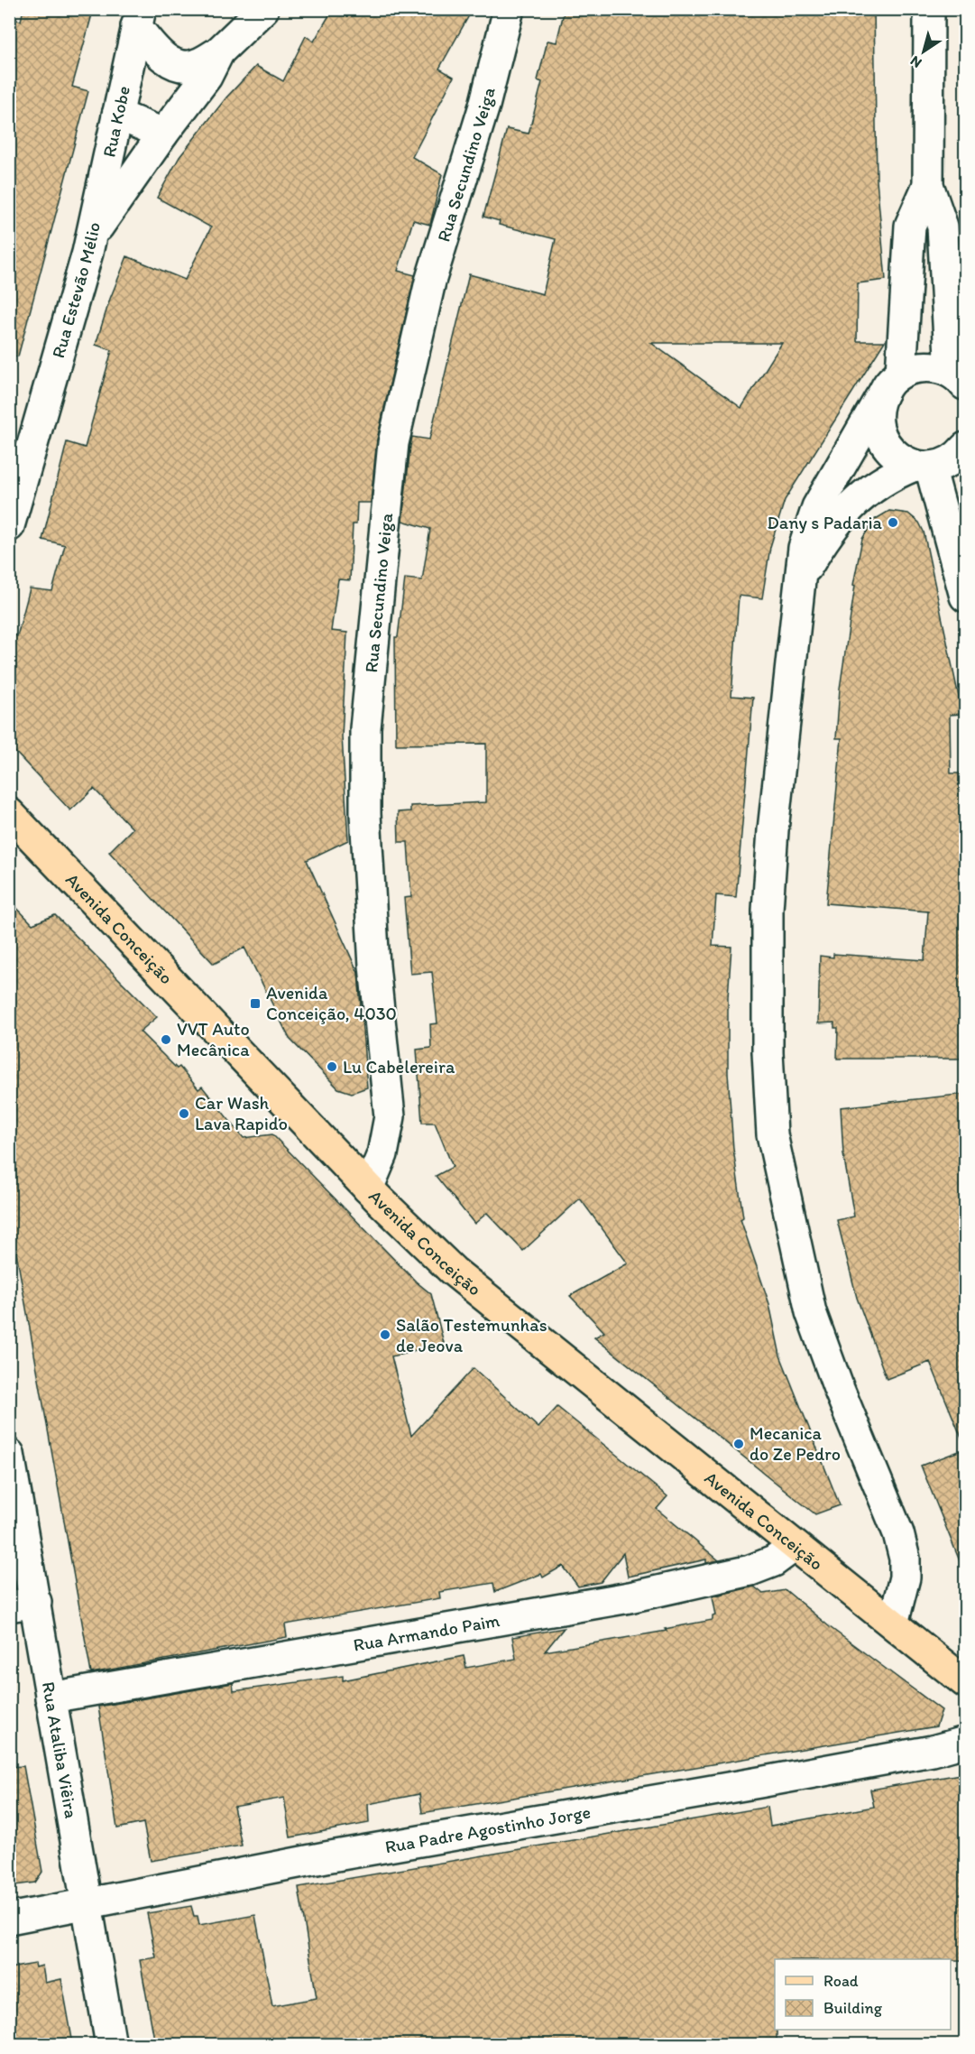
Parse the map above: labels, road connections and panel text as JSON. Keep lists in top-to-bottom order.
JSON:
{
  "streets": {
    "main road": ["Avenida Conceição"],
    "street": [
      "Rua Kobe",
      "Rua Secundino Veiga",
      "Rua Estevão Mélio",
      "Rua Armando Paim",
      "Rua Ataliba Viêira",
      "Rua Padre Agostinho Jorge"
    ]
  },
  "crossings": [
    ["Rua Kobe", "Rua Estevão Mélio"],
    ["Rua Secundino Veiga", "Avenida Conceição"],
    ["Avenida Conceição", "Rua Armando Paim"],
    ["Rua Armando Paim", "Rua Ataliba Viêira"],
    ["Rua Ataliba Viêira", "Rua Padre Agostinho Jorge"]
  ],
  "places": {
    "other": [
      "Dany s Padaria",
      "VVT Auto Mecânica",
      "Lu Cabelereira",
      "Car Wash Lava Rapido",
      "Salão Testemunhas de Jeova",
      "Mecanica do Ze Pedro"
    ],
    "transit": ["Avenida Conceição, 4030"]
  },
  "legend": ["Road", "Building"],
  "north": "bottom left"
}
